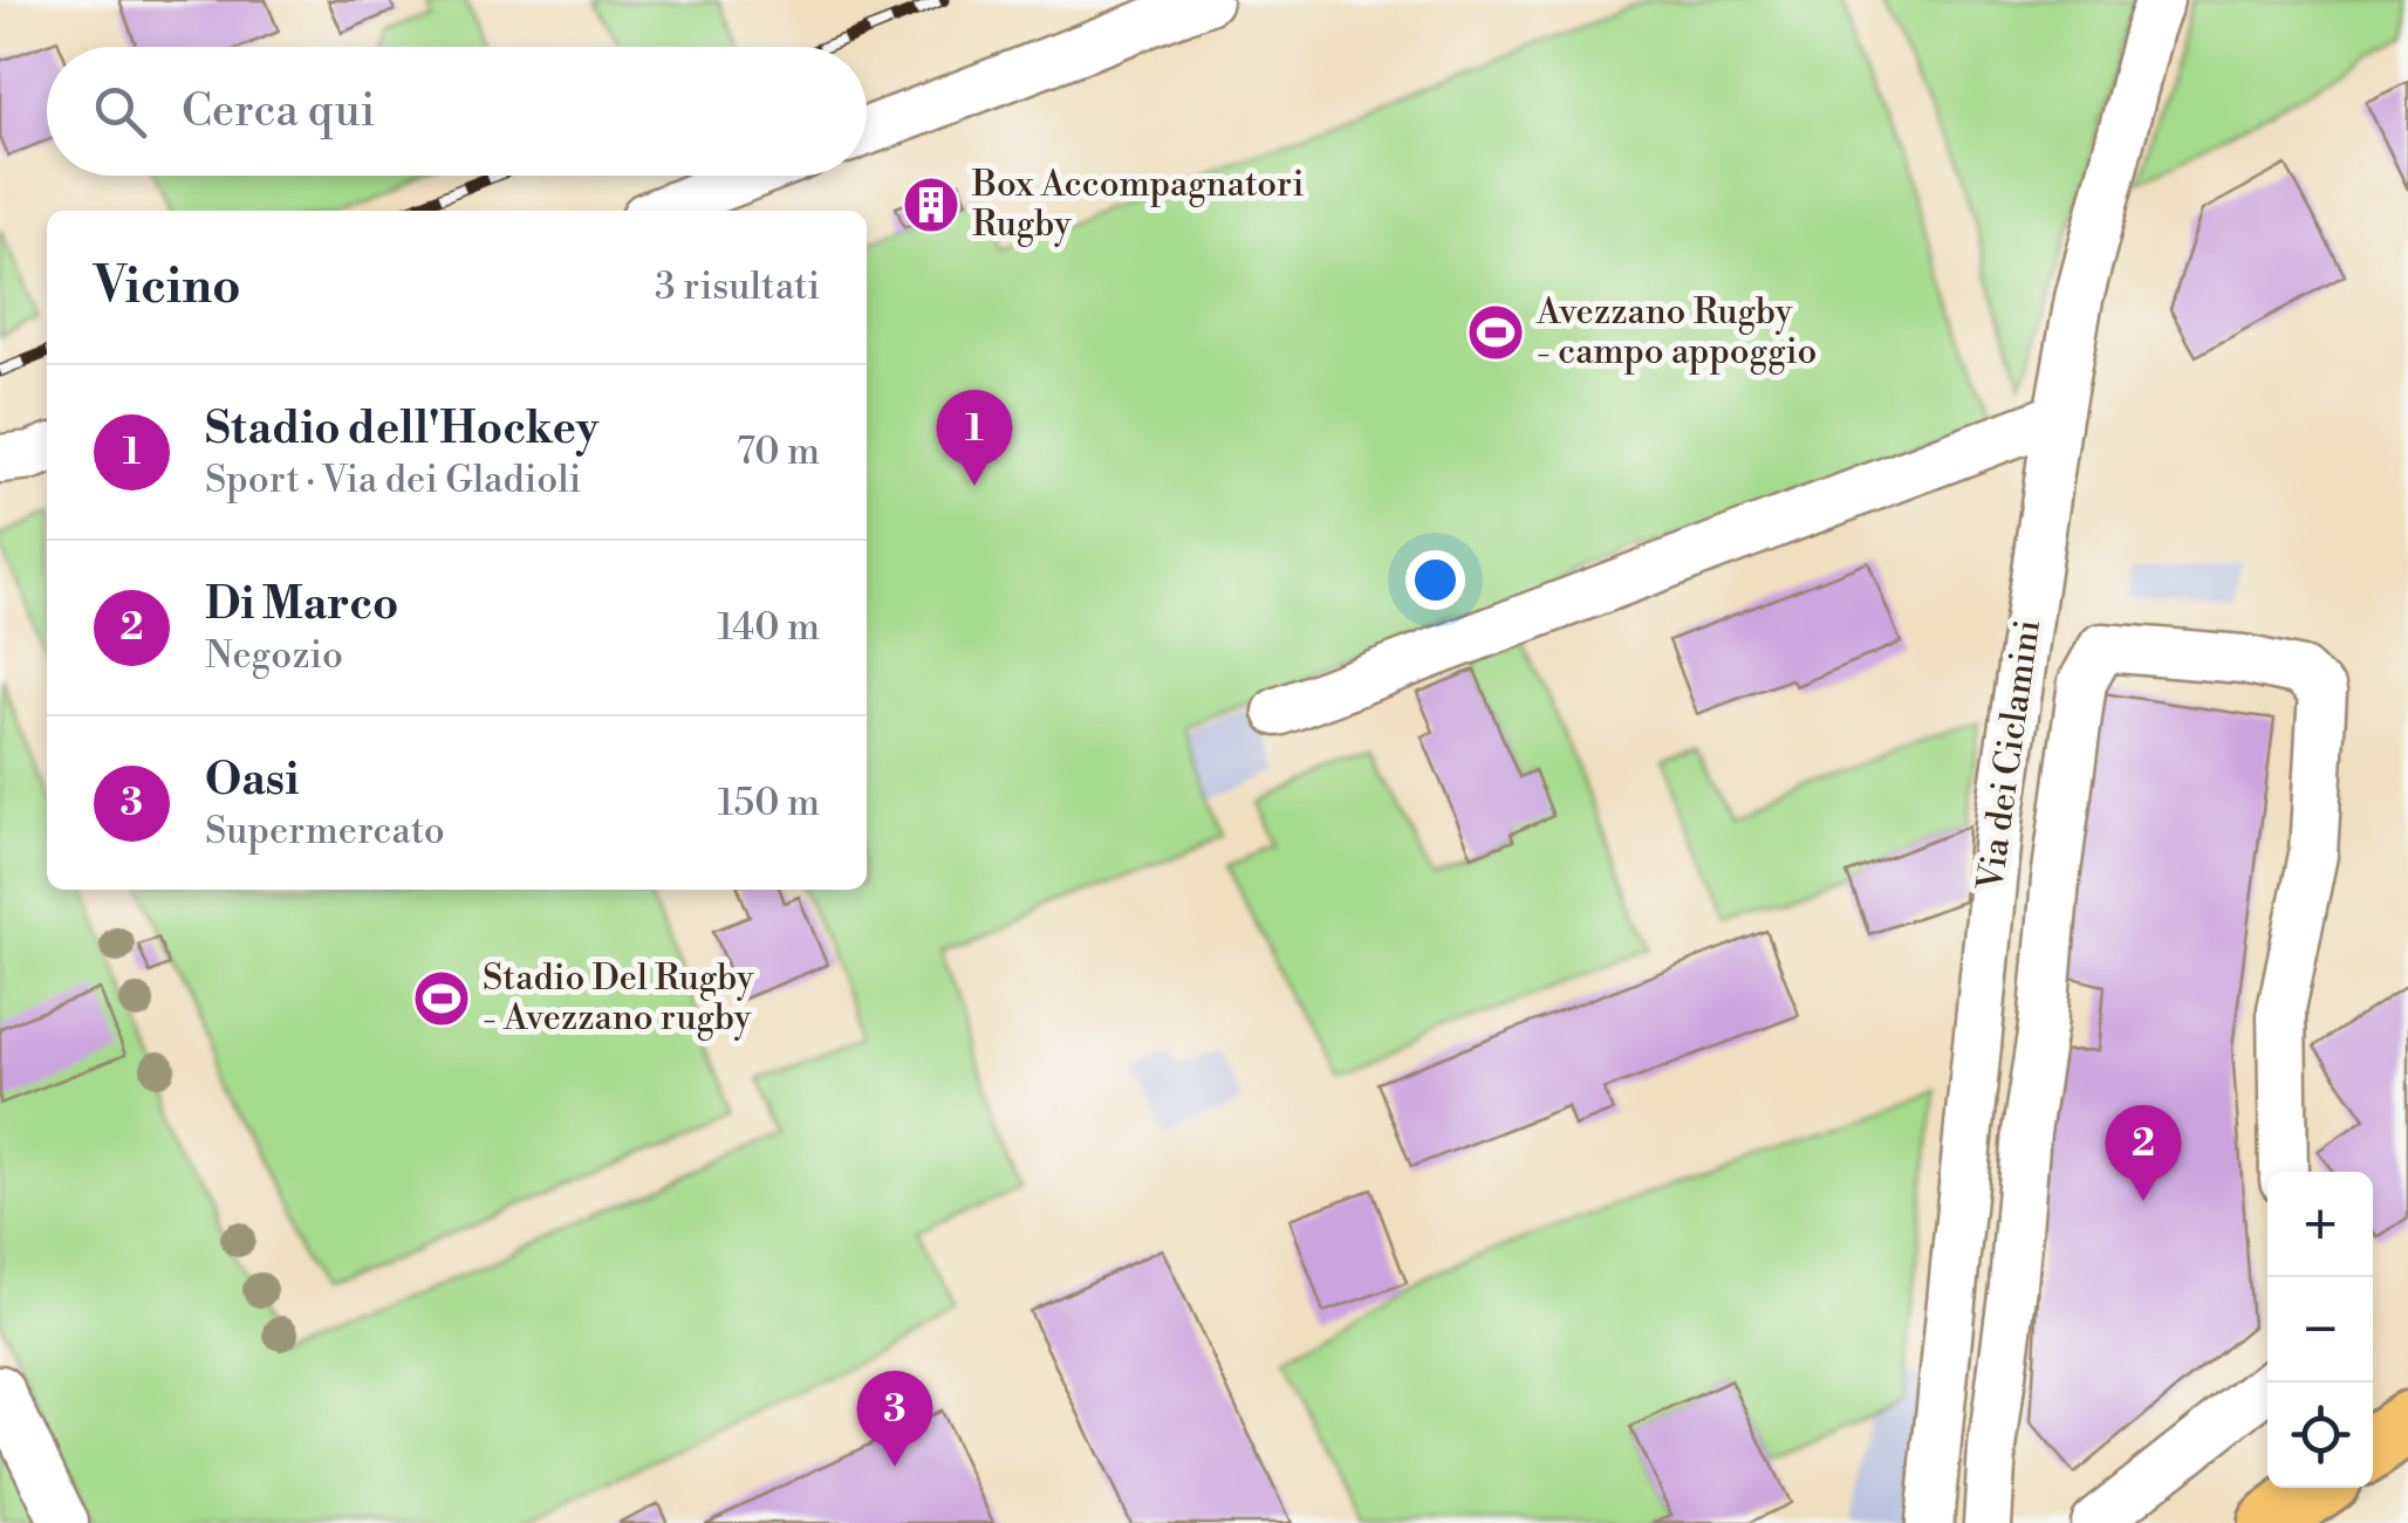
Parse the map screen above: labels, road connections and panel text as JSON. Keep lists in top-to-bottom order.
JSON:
{
  "streets": {
    "street": ["Via dei Ciclamini"]
  },
  "places": {
    "building": ["Box Accompagnatori Rugby"],
    "sports": ["Avezzano Rugby - campo appoggio", "Stadio Del Rugby - Avezzano rugby"]
  },
  "page": {
    "search": "Cerca qui",
    "heading": ["Vicino", "3 risultati"],
    "list": [
      {
        "mark": "1",
        "name": "Stadio dell'Hockey",
        "note": "Sport · Via dei Gladioli",
        "value": "70 m"
      },
      {
        "mark": "2",
        "name": "Di Marco",
        "note": "Negozio",
        "value": "140 m"
      },
      {
        "mark": "3",
        "name": "Oasi",
        "note": "Supermercato",
        "value": "150 m"
      }
    ],
    "pins": ["1", "2", "3"],
    "map_buttons": ["+", "−"]
  }
}
